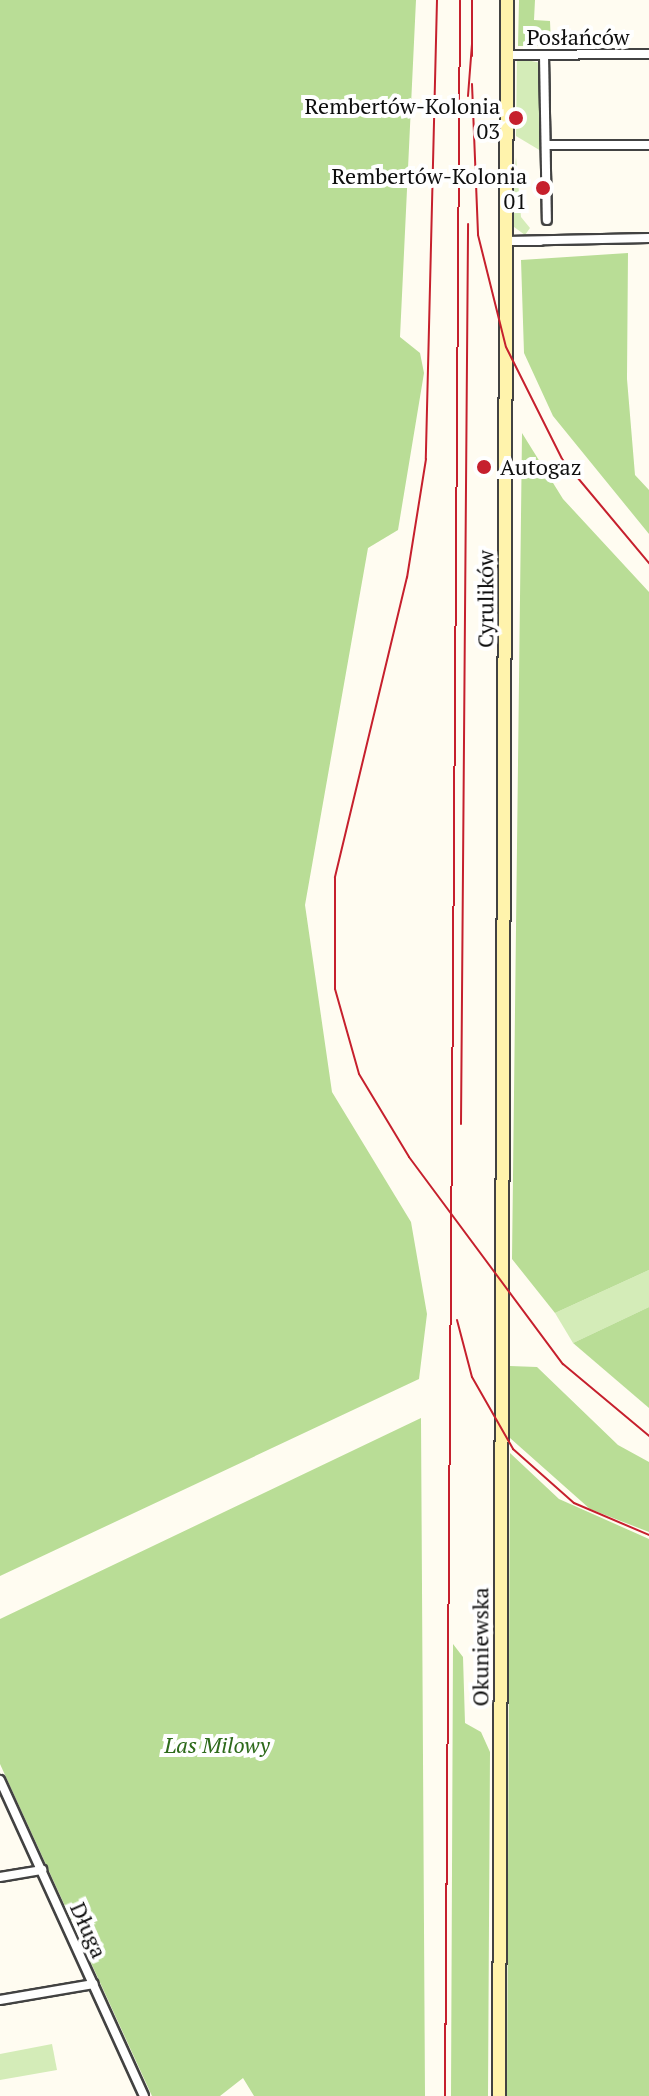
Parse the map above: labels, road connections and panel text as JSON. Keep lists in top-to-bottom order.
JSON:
{
  "streets": {
    "main road": ["Cyrulików", "Okuniewska"],
    "street": ["Posłańców", "Długa"]
  },
  "crossings": [
    ["Posłańców", "Cyrulików"],
    ["Cyrulików", "Okuniewska"]
  ],
  "parks": ["Las Milowy"],
  "places": ["Rembertów-Kolonia 03", "Rembertów-Kolonia 01", "Autogaz"]
}
